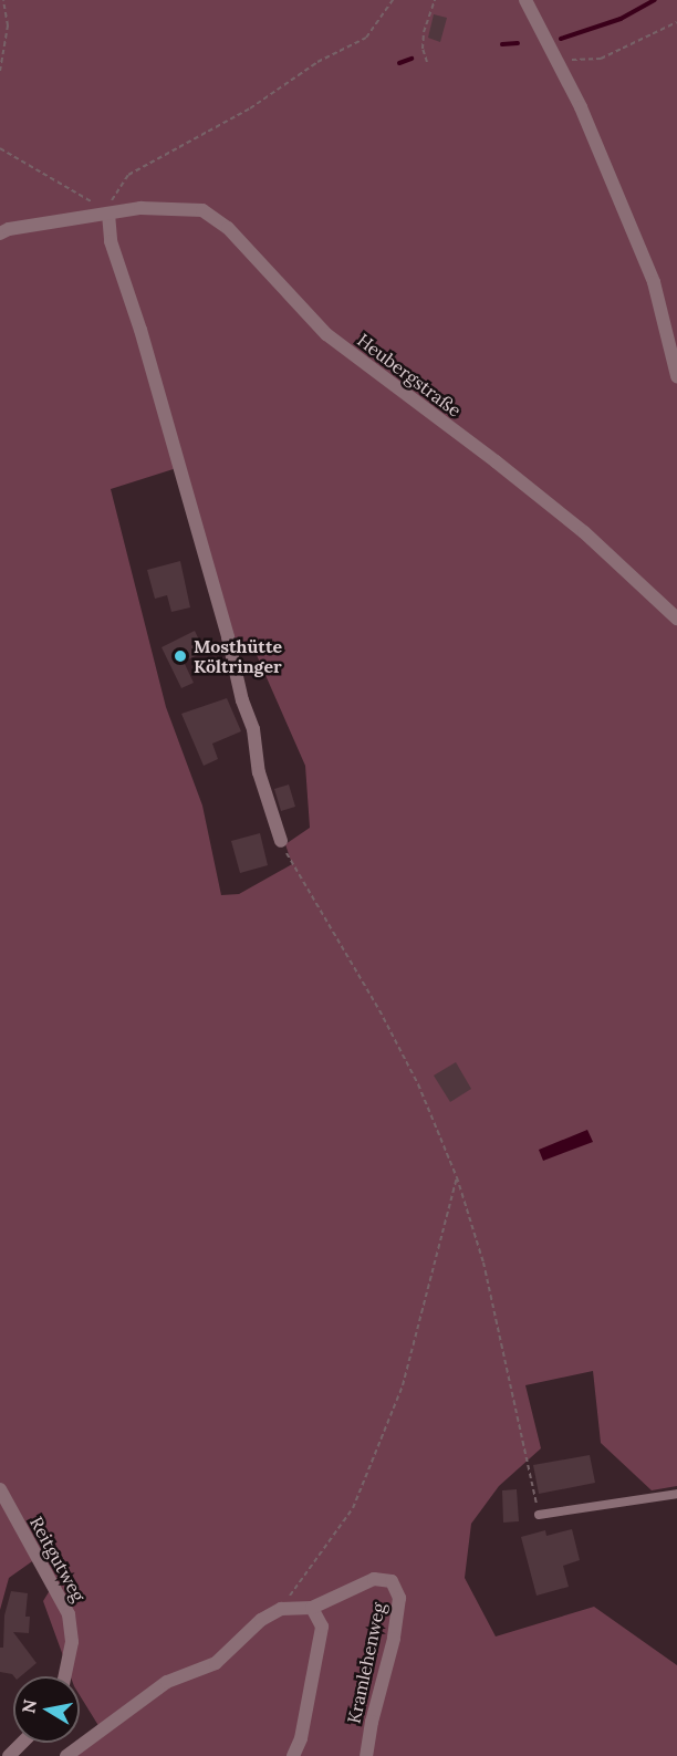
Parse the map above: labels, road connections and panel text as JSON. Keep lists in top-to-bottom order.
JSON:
{
  "streets": {
    "street": ["Heubergstraße", "Reitgutweg", "Kramlehenweg"]
  },
  "places": ["Mosthütte Költringer"],
  "north": "left"
}
